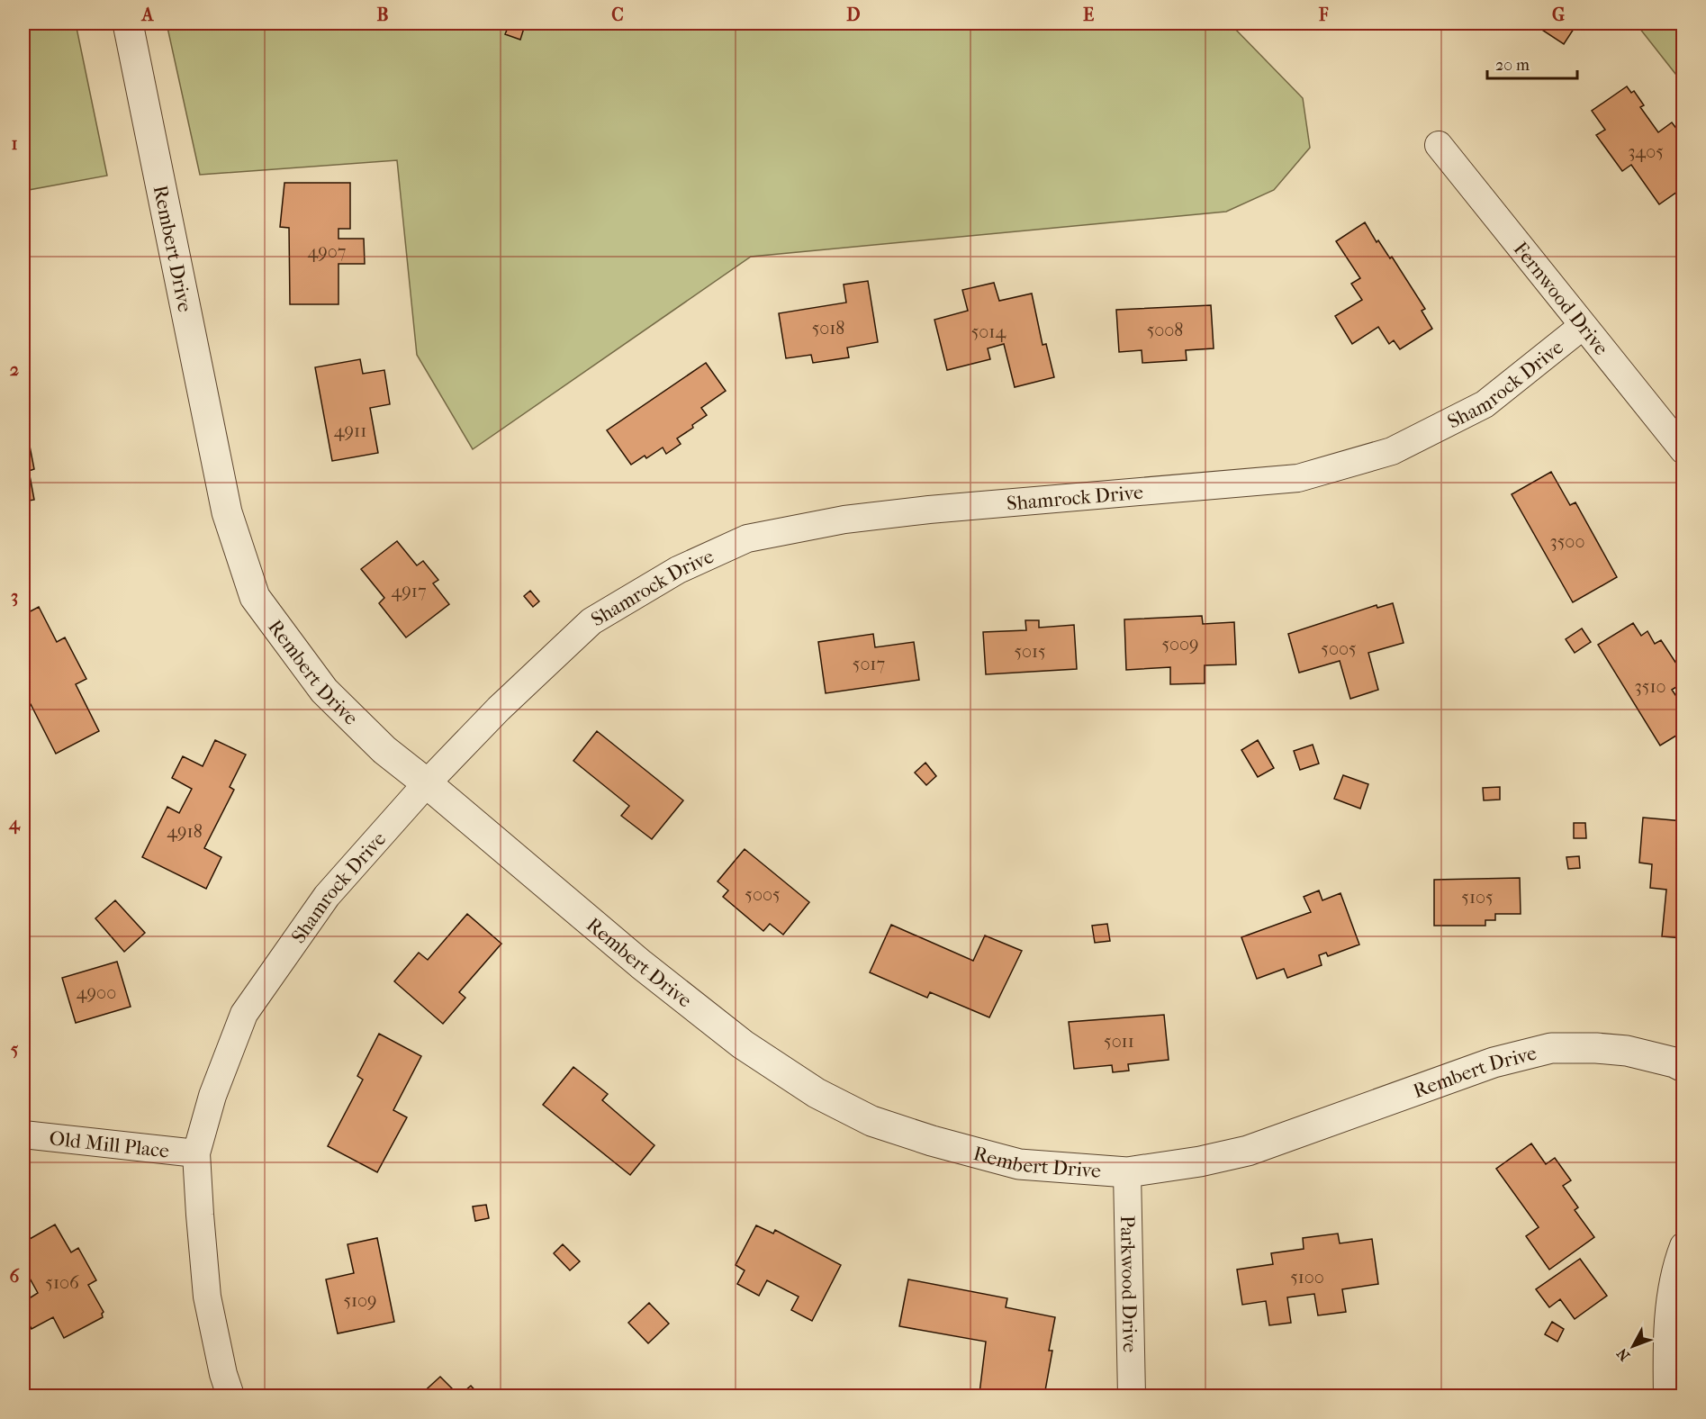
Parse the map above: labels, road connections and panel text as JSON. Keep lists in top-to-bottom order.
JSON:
{
  "streets": {
    "street": [
      "Rembert Drive",
      "Fernwood Drive",
      "Shamrock Drive",
      "Old Mill Place",
      "Parkwood Drive"
    ]
  },
  "crossings": [
    ["Rembert Drive", "Shamrock Drive"],
    ["Rembert Drive", "Parkwood Drive"],
    ["Fernwood Drive", "Shamrock Drive"],
    ["Shamrock Drive", "Old Mill Place"]
  ],
  "house_numbers": [
    "3405",
    "4907",
    "5018",
    "5008",
    "5014",
    "4911",
    "3500",
    "4917",
    "5009",
    "5005",
    "5015",
    "5017",
    "3510",
    "4918",
    "5005",
    "5105",
    "4900",
    "5011",
    "5100",
    "5106",
    "5109"
  ],
  "scale_bar": "20 m",
  "north": "bottom left",
  "grid": {
    "columns": [
      "A",
      "B",
      "C",
      "D",
      "E",
      "F",
      "G"
    ],
    "rows": [
      "1",
      "2",
      "3",
      "4",
      "5",
      "6"
    ]
  }
}
